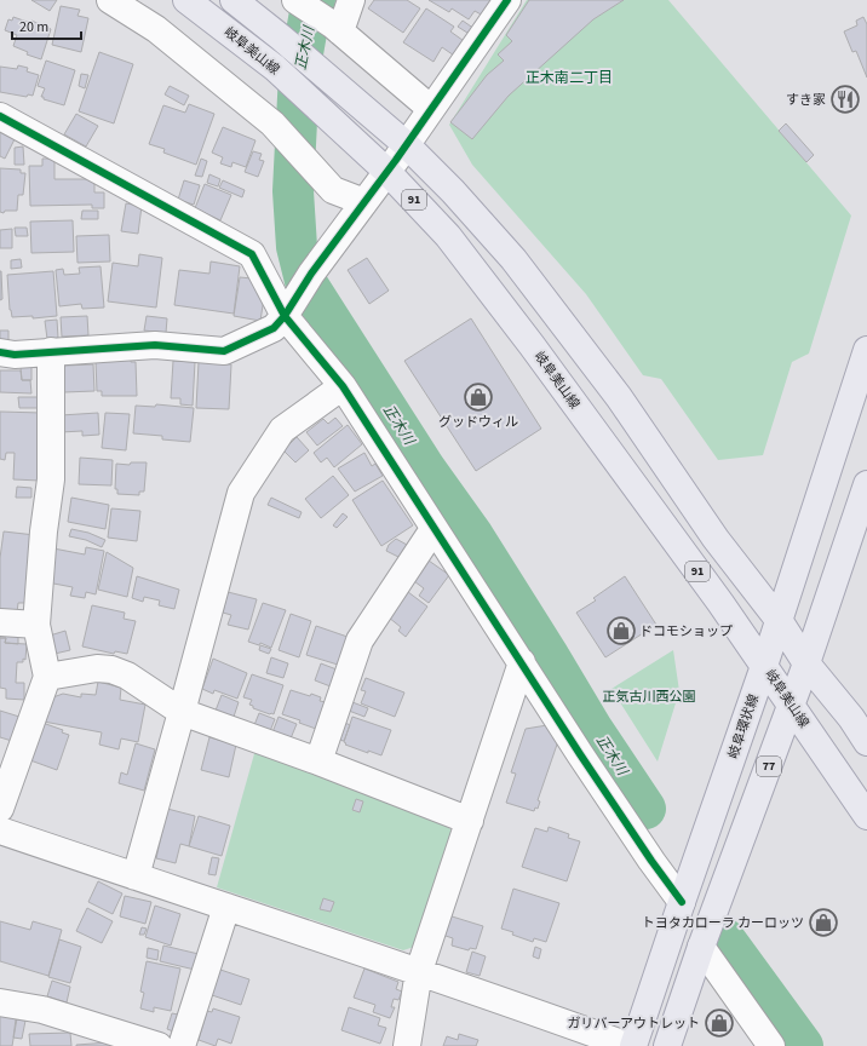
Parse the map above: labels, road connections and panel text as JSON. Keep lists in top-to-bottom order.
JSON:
{
  "streets": {
    "main road": [
      "岐阜美山線",
      "91",
      "岐阜環状線",
      "77"
    ]
  },
  "crossings": [
    ["岐阜美山線", "岐阜環状線"],
    ["岐阜美山線", "77"],
    ["91", "岐阜環状線"],
    ["91", "77"]
  ],
  "districts": ["正木南二丁目"],
  "water": ["正木川"],
  "parks": ["正気古川西公園"],
  "places": {
    "restaurant": ["すき家"],
    "shop": [
      "グッドウィル",
      "ドコモショップ",
      "トヨタカローラ カーロッツ",
      "ガリバーアウトレット"
    ]
  },
  "scale_bar": "20 m"
}
